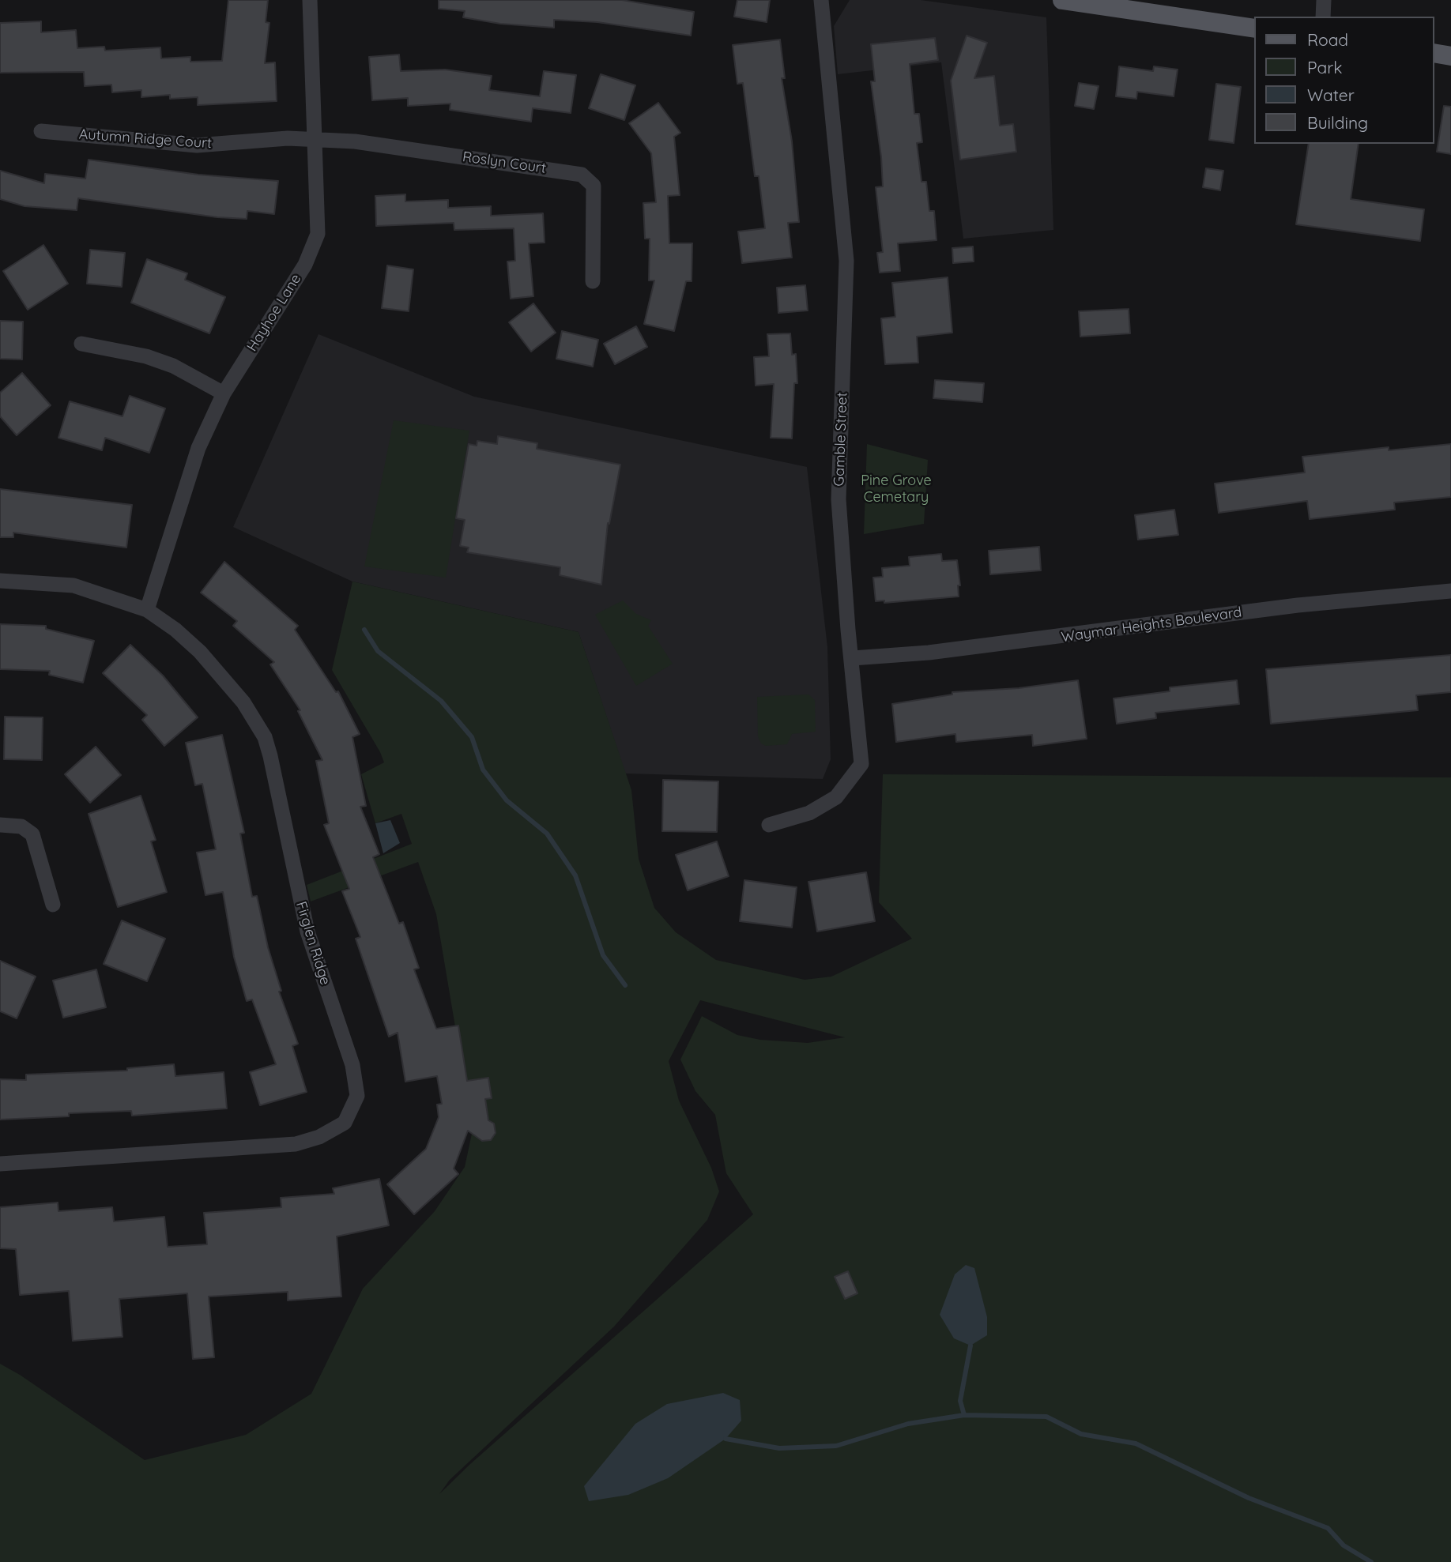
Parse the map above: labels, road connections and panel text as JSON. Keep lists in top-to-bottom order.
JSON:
{
  "streets": {
    "street": [
      "Autumn Ridge Court",
      "Roslyn Court",
      "Hayhoe Lane",
      "Gamble Street",
      "Waymar Heights Boulevard",
      "Firglen Ridge"
    ]
  },
  "crossings": [
    ["Autumn Ridge Court", "Roslyn Court"],
    ["Autumn Ridge Court", "Hayhoe Lane"],
    ["Roslyn Court", "Hayhoe Lane"],
    ["Hayhoe Lane", "Firglen Ridge"],
    ["Gamble Street", "Waymar Heights Boulevard"]
  ],
  "parks": ["Pine Grove Cemetary"],
  "legend": [
    "Road",
    "Park",
    "Water",
    "Building"
  ]
}
